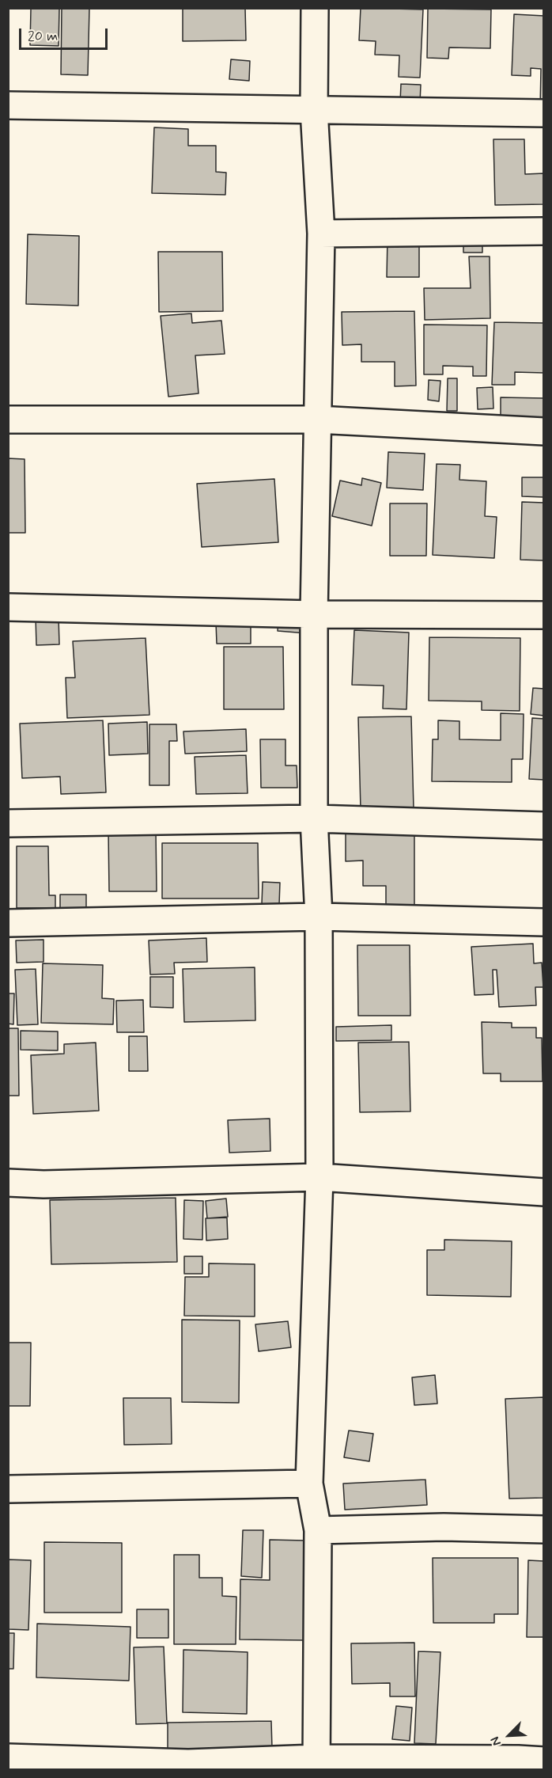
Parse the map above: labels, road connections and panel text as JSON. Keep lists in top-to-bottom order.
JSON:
{
  "scale_bar": "20 m",
  "north": "bottom left"
}
